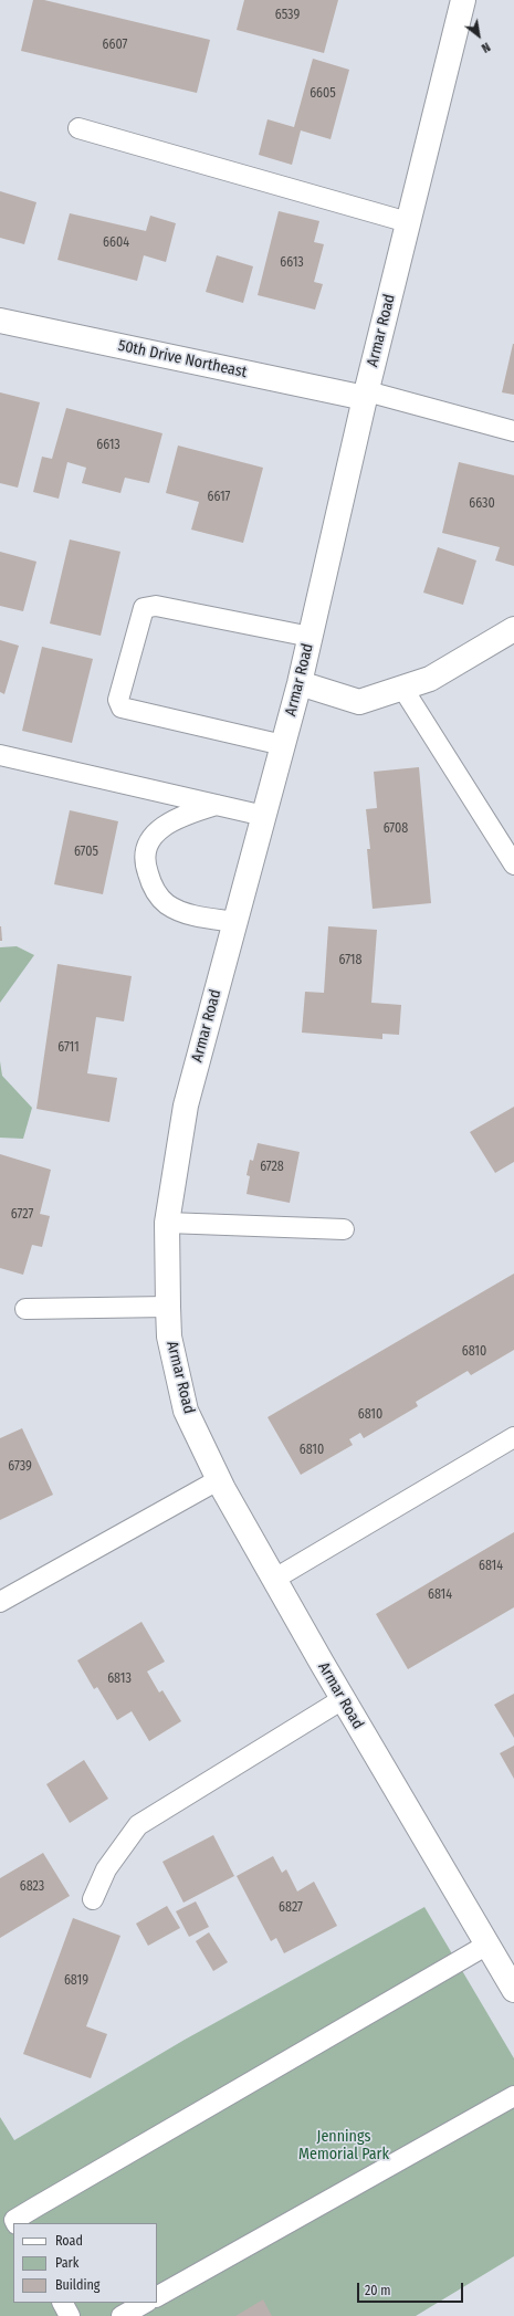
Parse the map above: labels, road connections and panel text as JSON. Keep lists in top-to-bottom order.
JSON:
{
  "streets": {
    "street": ["Armar Road", "50th Drive Northeast"]
  },
  "crossings": [
    ["Armar Road", "50th Drive Northeast"]
  ],
  "parks": ["Jennings Memorial Park"],
  "house_numbers": [
    "6539",
    "6607",
    "6605",
    "6604",
    "6613",
    "6613",
    "6617",
    "6630",
    "6708",
    "6705",
    "6718",
    "6711",
    "6728",
    "6727",
    "6810",
    "6810",
    "6810",
    "6739",
    "6814",
    "6814",
    "6813",
    "6823",
    "6827",
    "6819"
  ],
  "legend": ["Road", "Park", "Building"],
  "scale_bar": "20 m",
  "north": "bottom right"
}
